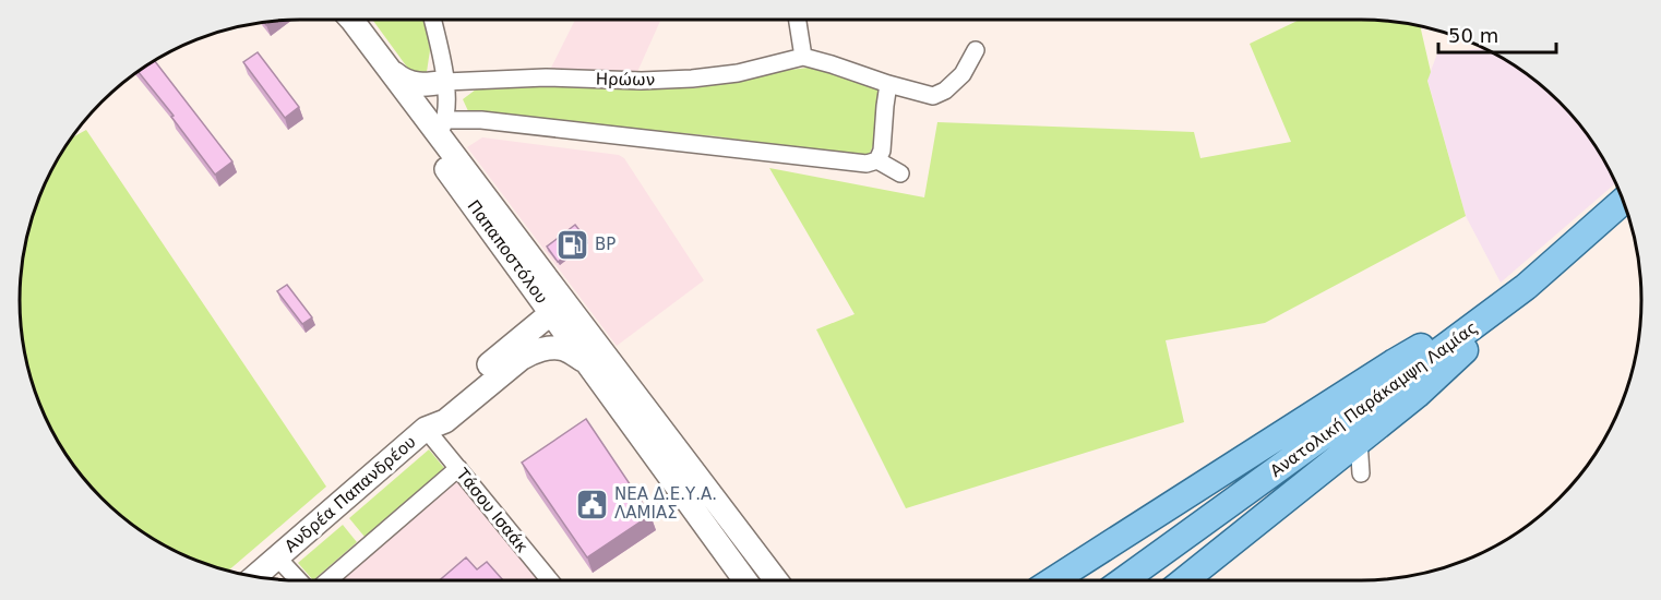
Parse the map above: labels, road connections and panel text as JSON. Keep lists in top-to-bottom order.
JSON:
{
  "streets": {
    "main road": ["Παπαποστόλου", "Ανατολική Παράκαμψη Λαμίας", "Ανδρέα Παπανδρέου"],
    "street": ["Ηρώων", "Τάσου Ισαάκ"]
  },
  "crossings": [
    ["Παπαποστόλου", "Ανδρέα Παπανδρέου"],
    ["Ανδρέα Παπανδρέου", "Τάσου Ισαάκ"]
  ],
  "places": {
    "fuel station": ["BP"],
    "public building": ["ΝΕΑ Δ.Ε.Υ.Α. ΛΑΜΙΑΣ"]
  },
  "scale_bar": "50 m"
}
